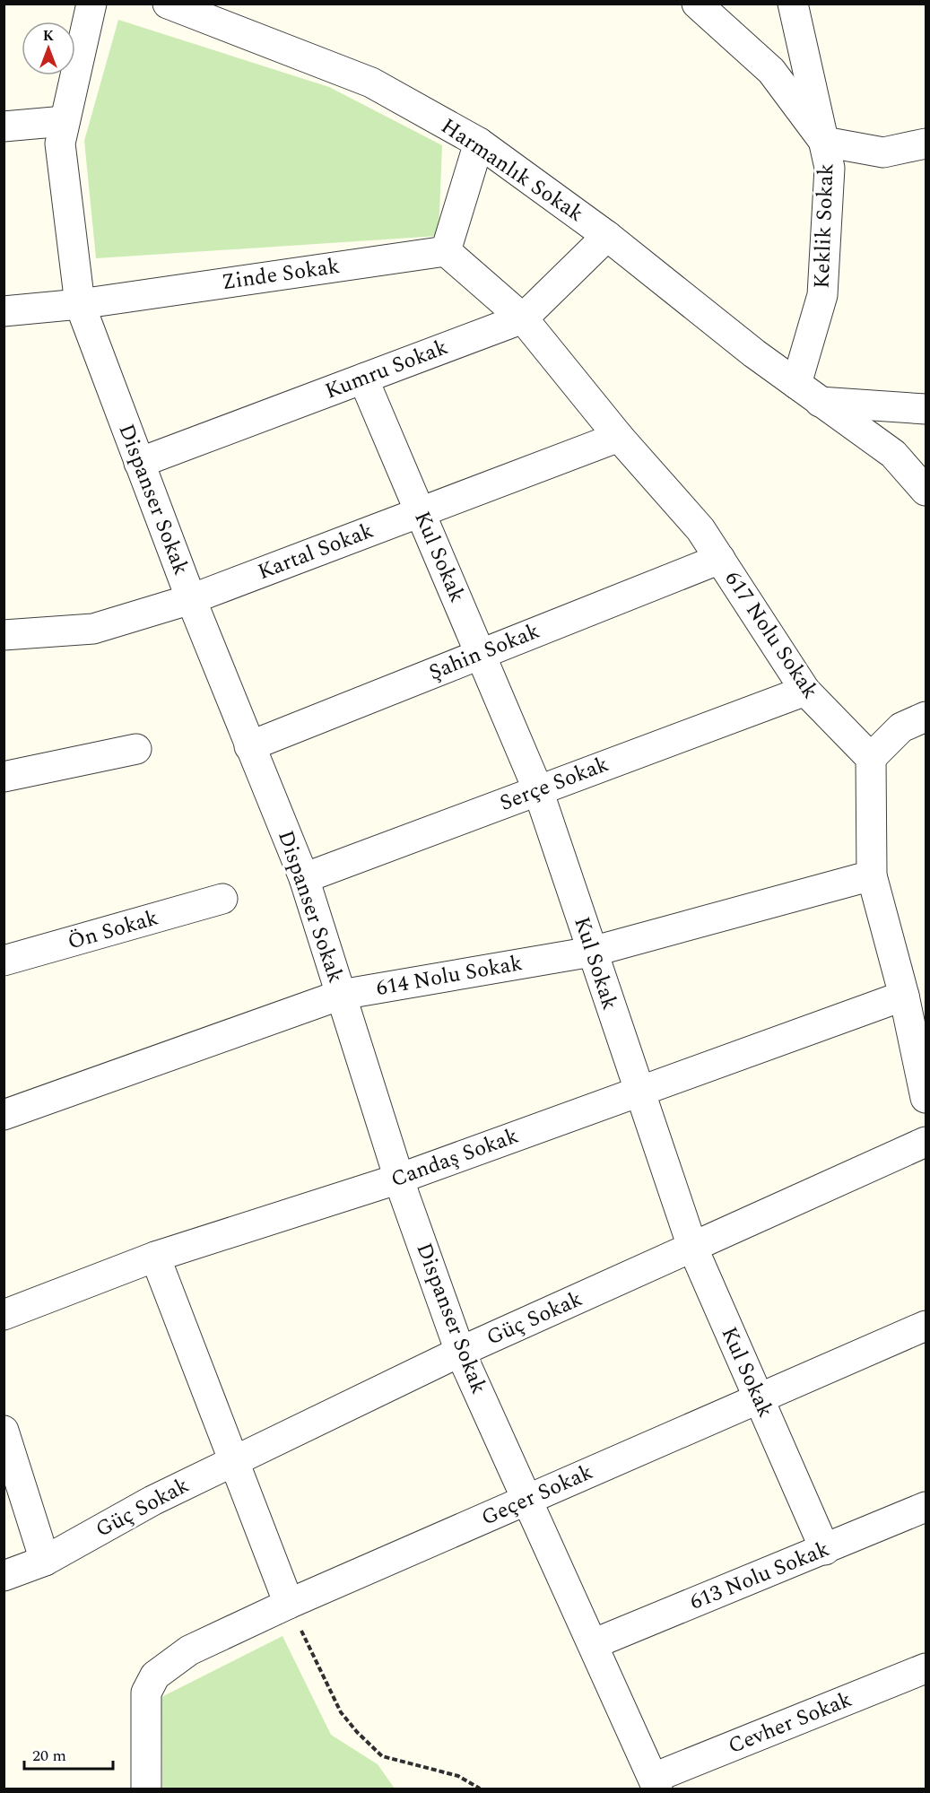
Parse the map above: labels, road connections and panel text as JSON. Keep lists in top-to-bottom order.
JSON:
{
  "streets": {
    "street": [
      "Harmanlık Sokak",
      "Keklik Sokak",
      "Zinde Sokak",
      "Kumru Sokak",
      "Dispanser Sokak",
      "Kartal Sokak",
      "Kul Sokak",
      "617 Nolu Sokak",
      "Şahin Sokak",
      "Serçe Sokak",
      "Ön Sokak",
      "614 Nolu Sokak",
      "Candaş Sokak",
      "Güç Sokak",
      "Geçer Sokak",
      "613 Nolu Sokak",
      "Cevher Sokak"
    ]
  },
  "crossings": [
    ["Harmanlık Sokak", "Keklik Sokak"],
    ["Harmanlık Sokak", "Kumru Sokak"],
    ["Zinde Sokak", "Dispanser Sokak"],
    ["Zinde Sokak", "617 Nolu Sokak"],
    ["Kumru Sokak", "Dispanser Sokak"],
    ["Kumru Sokak", "Kul Sokak"],
    ["Kumru Sokak", "617 Nolu Sokak"],
    ["Dispanser Sokak", "Kartal Sokak"],
    ["Dispanser Sokak", "Şahin Sokak"],
    ["Dispanser Sokak", "Serçe Sokak"],
    ["Dispanser Sokak", "614 Nolu Sokak"],
    ["Dispanser Sokak", "Candaş Sokak"],
    ["Dispanser Sokak", "Güç Sokak"],
    ["Dispanser Sokak", "Geçer Sokak"],
    ["Dispanser Sokak", "613 Nolu Sokak"],
    ["Dispanser Sokak", "Cevher Sokak"],
    ["Kartal Sokak", "Kul Sokak"],
    ["Kartal Sokak", "617 Nolu Sokak"],
    ["Kul Sokak", "Şahin Sokak"],
    ["Kul Sokak", "Serçe Sokak"],
    ["Kul Sokak", "614 Nolu Sokak"],
    ["Kul Sokak", "Candaş Sokak"],
    ["Kul Sokak", "Güç Sokak"],
    ["Kul Sokak", "Geçer Sokak"],
    ["Kul Sokak", "613 Nolu Sokak"],
    ["617 Nolu Sokak", "Şahin Sokak"],
    ["617 Nolu Sokak", "Serçe Sokak"]
  ],
  "scale_bar": "20 m",
  "north": "top"
}
